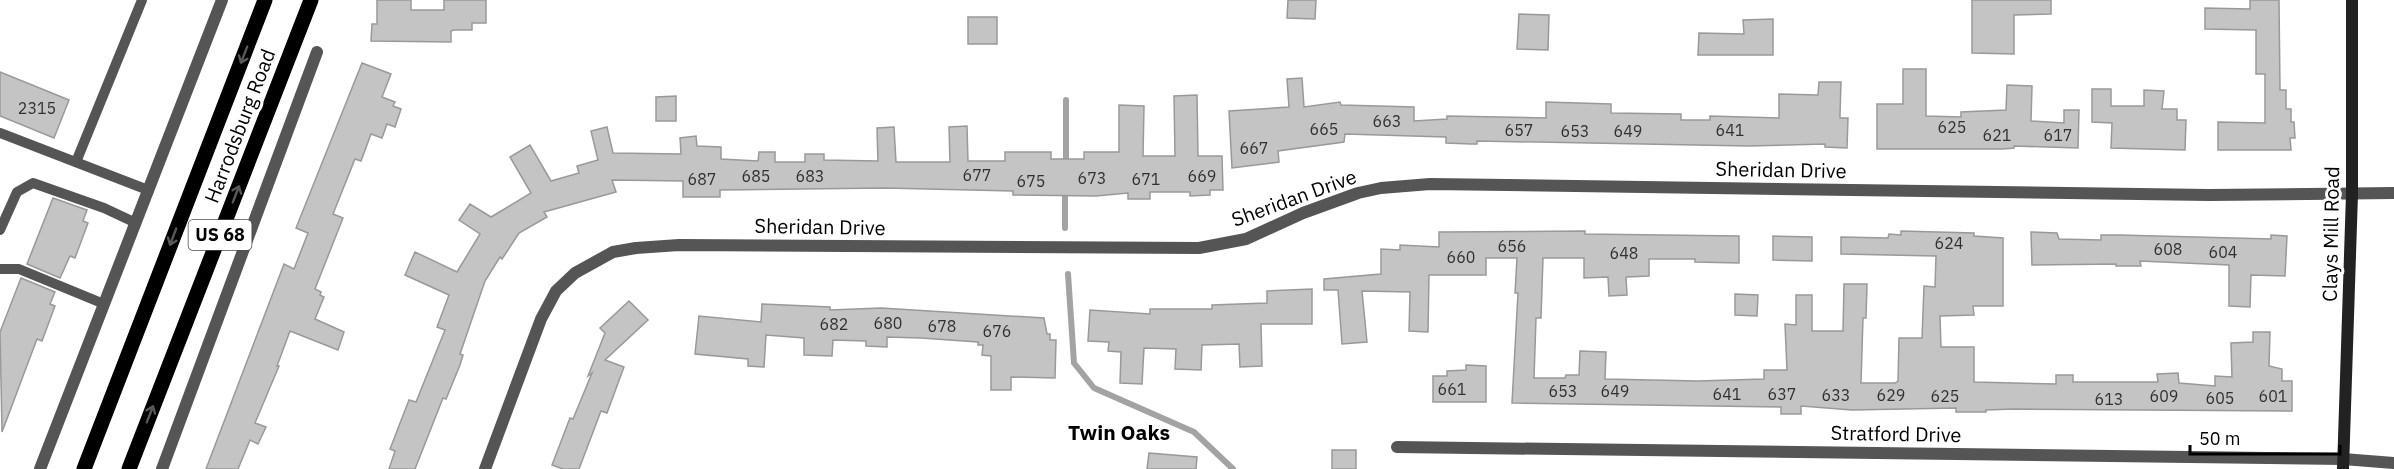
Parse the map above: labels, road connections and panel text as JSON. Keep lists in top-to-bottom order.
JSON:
{
  "streets": {
    "main road": ["Harrodsburg Road", "Clays Mill Road", "US 68"],
    "street": ["Sheridan Drive", "Stratford Drive"]
  },
  "crossings": [
    ["Sheridan Drive", "Clays Mill Road"],
    ["Clays Mill Road", "Stratford Drive"]
  ],
  "districts": ["Twin Oaks"],
  "house_numbers": [
    "2315",
    "663",
    "625",
    "665",
    "657",
    "641",
    "653",
    "649",
    "621",
    "617",
    "667",
    "677",
    "685",
    "683",
    "669",
    "673",
    "687",
    "671",
    "675",
    "624",
    "656",
    "608",
    "604",
    "648",
    "660",
    "680",
    "682",
    "678",
    "676",
    "661",
    "653",
    "649",
    "641",
    "637",
    "633",
    "629",
    "625",
    "609",
    "601",
    "605",
    "613"
  ],
  "scale_bar": "50 m"
}
